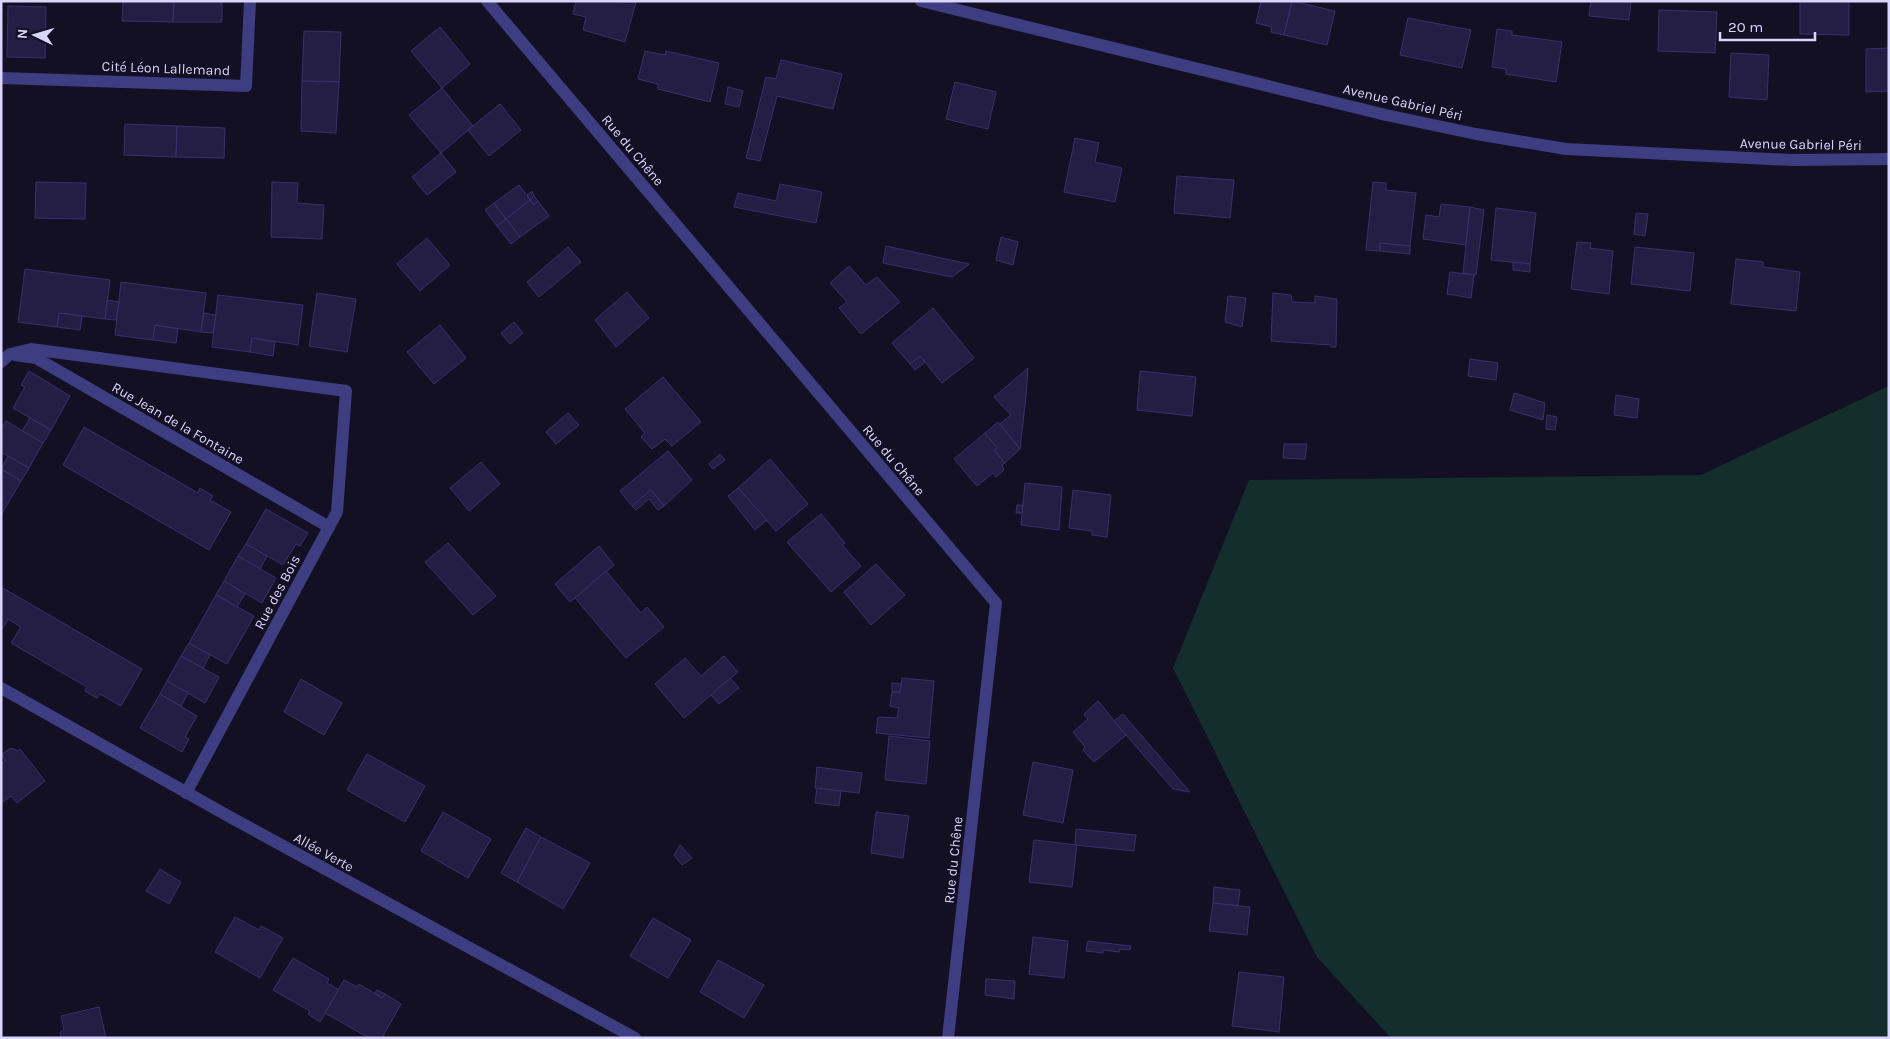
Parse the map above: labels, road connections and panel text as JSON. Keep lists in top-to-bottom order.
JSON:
{
  "streets": {
    "street": [
      "Cité Léon Lallemand",
      "Avenue Gabriel Péri",
      "Rue du Chêne",
      "Rue Jean de la Fontaine",
      "Rue des Bois",
      "Allée Verte"
    ]
  },
  "crossings": [
    ["Rue Jean de la Fontaine", "Rue des Bois"],
    ["Rue des Bois", "Allée Verte"]
  ],
  "scale_bar": "20 m",
  "north": "left"
}
